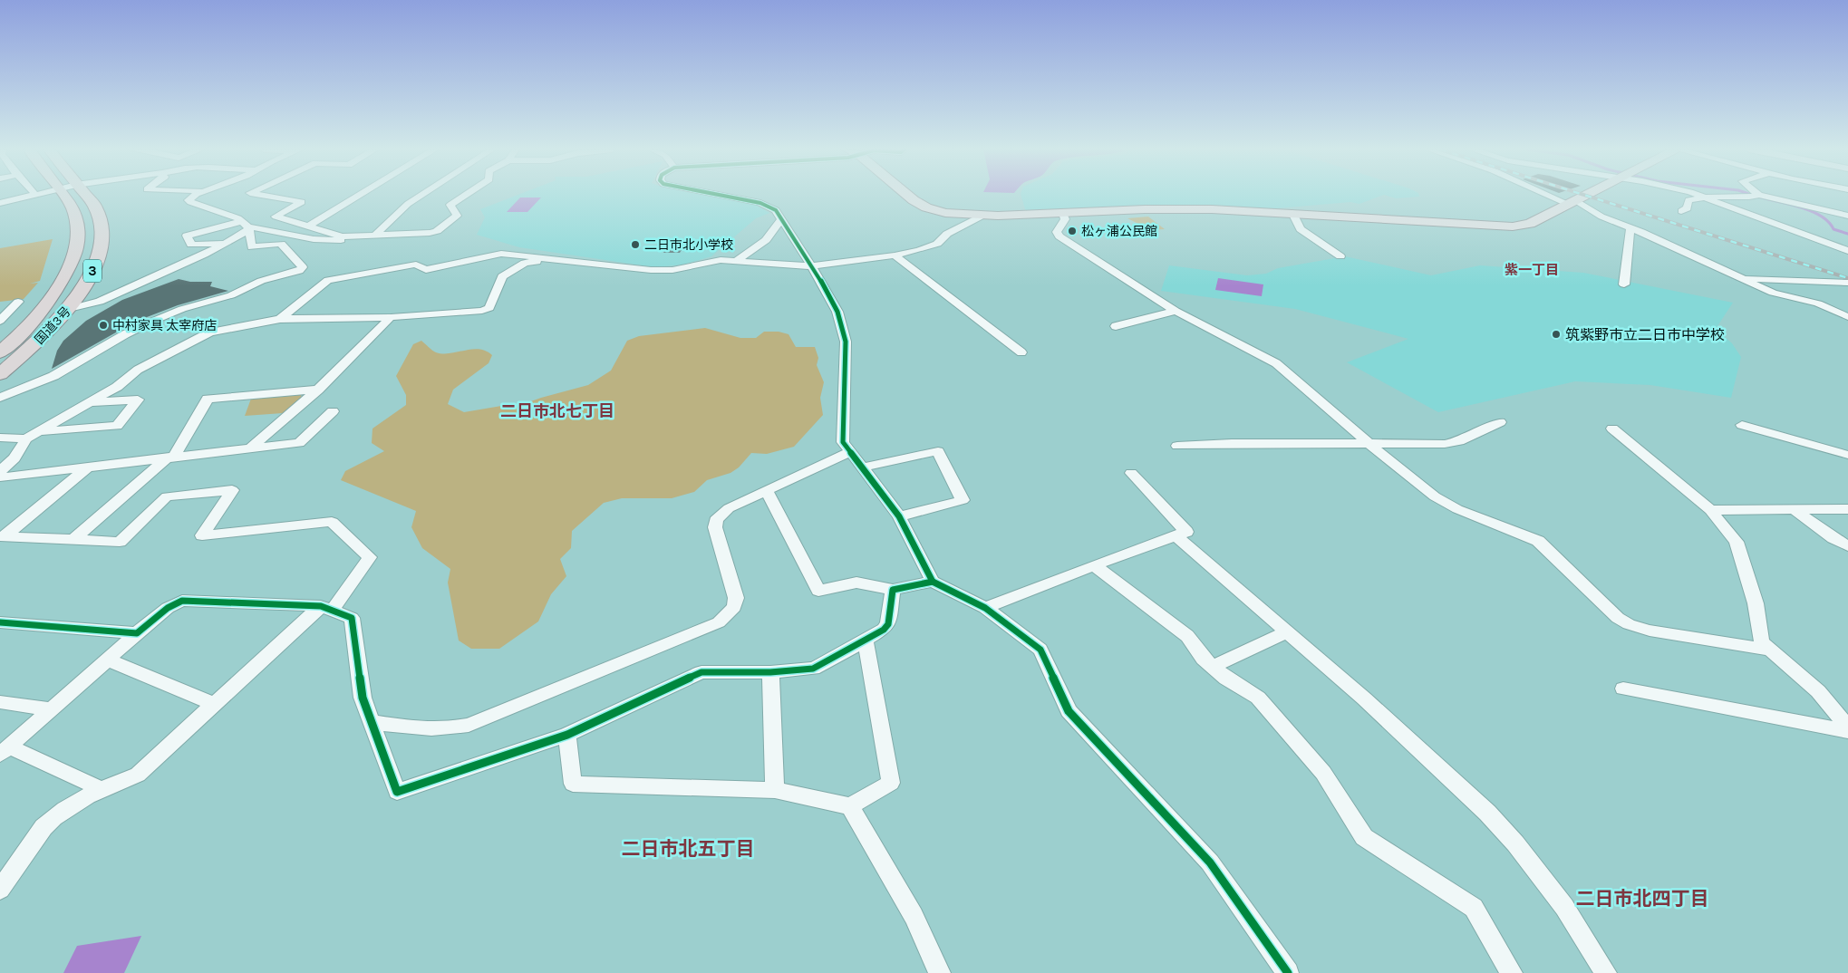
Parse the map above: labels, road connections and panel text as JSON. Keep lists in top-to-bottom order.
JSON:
{
  "streets": {
    "highway": ["3", "国道3号"]
  },
  "districts": [
    "紫一丁目",
    "二日市北七丁目",
    "二日市北五丁目",
    "二日市北四丁目"
  ],
  "places": [
    "松ヶ浦公民館",
    "二日市北小学校",
    "中村家具 太宰府店",
    "筑紫野市立二日市中学校"
  ]
}
